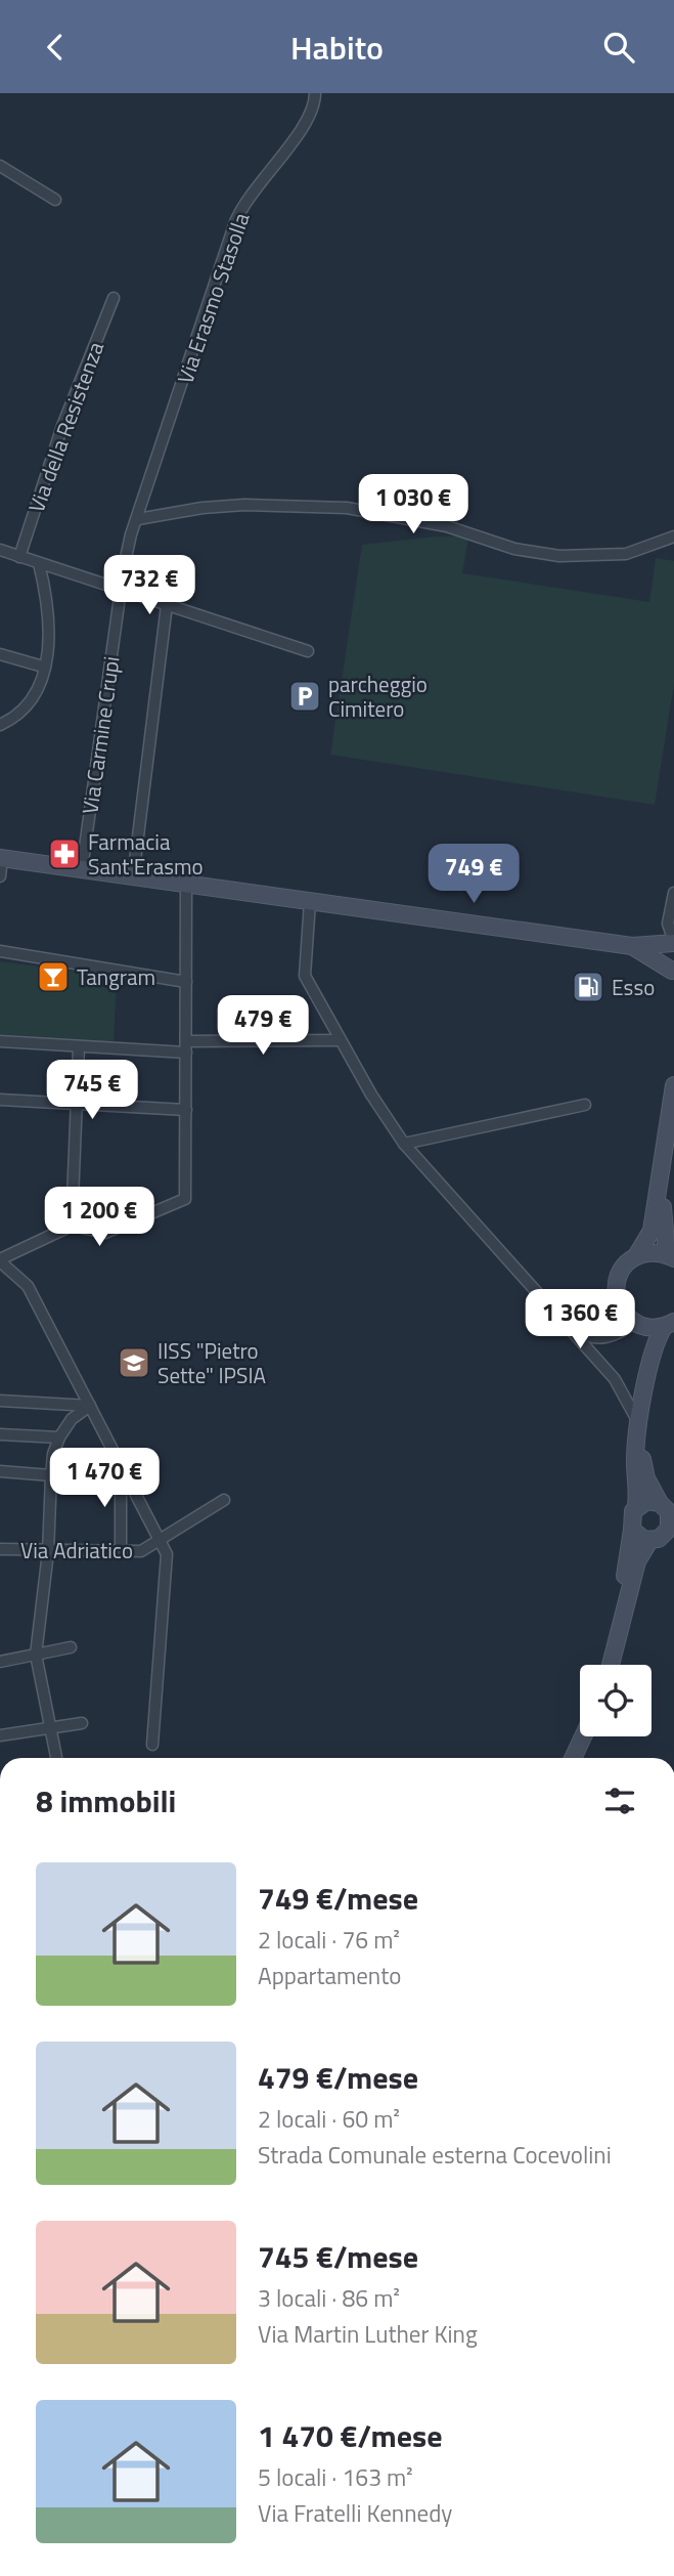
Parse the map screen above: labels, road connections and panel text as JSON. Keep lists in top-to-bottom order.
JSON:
{
  "streets": {
    "street": [
      "Via Erasmo Stasolla",
      "Via della Resistenza",
      "Via Carmine Crupi",
      "Via Adriatico"
    ]
  },
  "crossings": [
    ["Via Erasmo Stasolla", "Via Carmine Crupi"]
  ],
  "places": {
    "parking": ["parcheggio Cimitero"],
    "pharmacy": ["Farmacia Sant'Erasmo"],
    "bar": ["Tangram"],
    "fuel station": ["Esso"],
    "school or university": ["IISS \"Pietro Sette\" IPSIA"]
  },
  "page": {
    "header": "Habito",
    "price": [
      "1 030 €",
      "732 €",
      "749 €",
      "479 €",
      "745 €",
      "1 200 €",
      "1 360 €",
      "1 470 €"
    ],
    "heading": "8 immobili",
    "list": [
      {
        "name": "749 €/mese",
        "note": "2 locali · 76 m² · Appartamento"
      },
      {
        "name": "479 €/mese",
        "note": "2 locali · 60 m² · Strada Comunale esterna Cocevolini"
      },
      {
        "name": "745 €/mese",
        "note": "3 locali · 86 m² · Via Martin Luther King"
      },
      {
        "name": "1 470 €/mese",
        "note": "5 locali · 163 m² · Via Fratelli Kennedy"
      }
    ]
  }
}
